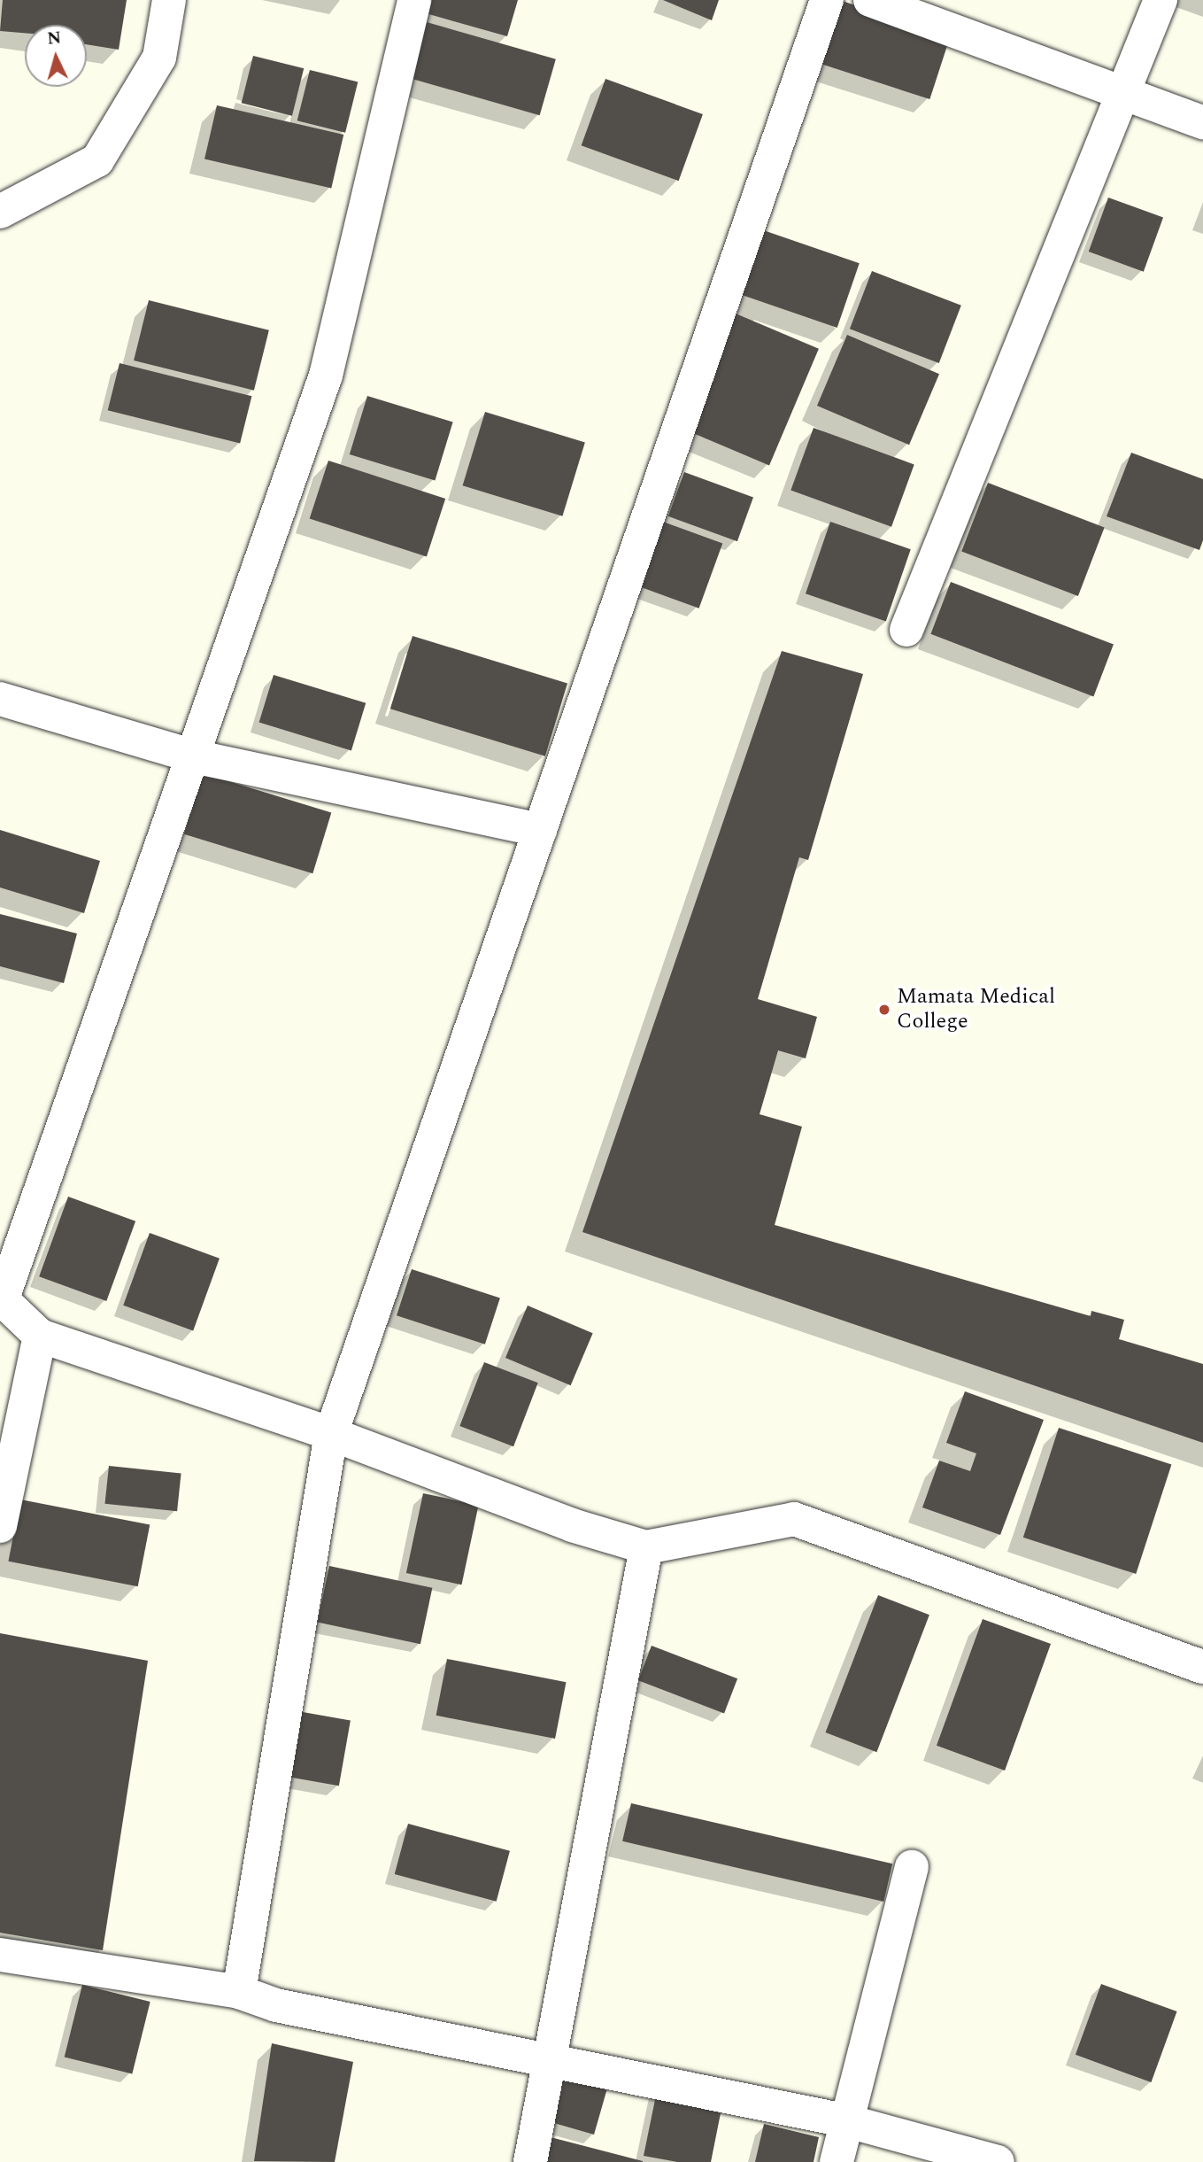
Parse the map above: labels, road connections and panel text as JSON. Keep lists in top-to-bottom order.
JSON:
{
  "places": ["Mamata Medical College"],
  "north": "top"
}
